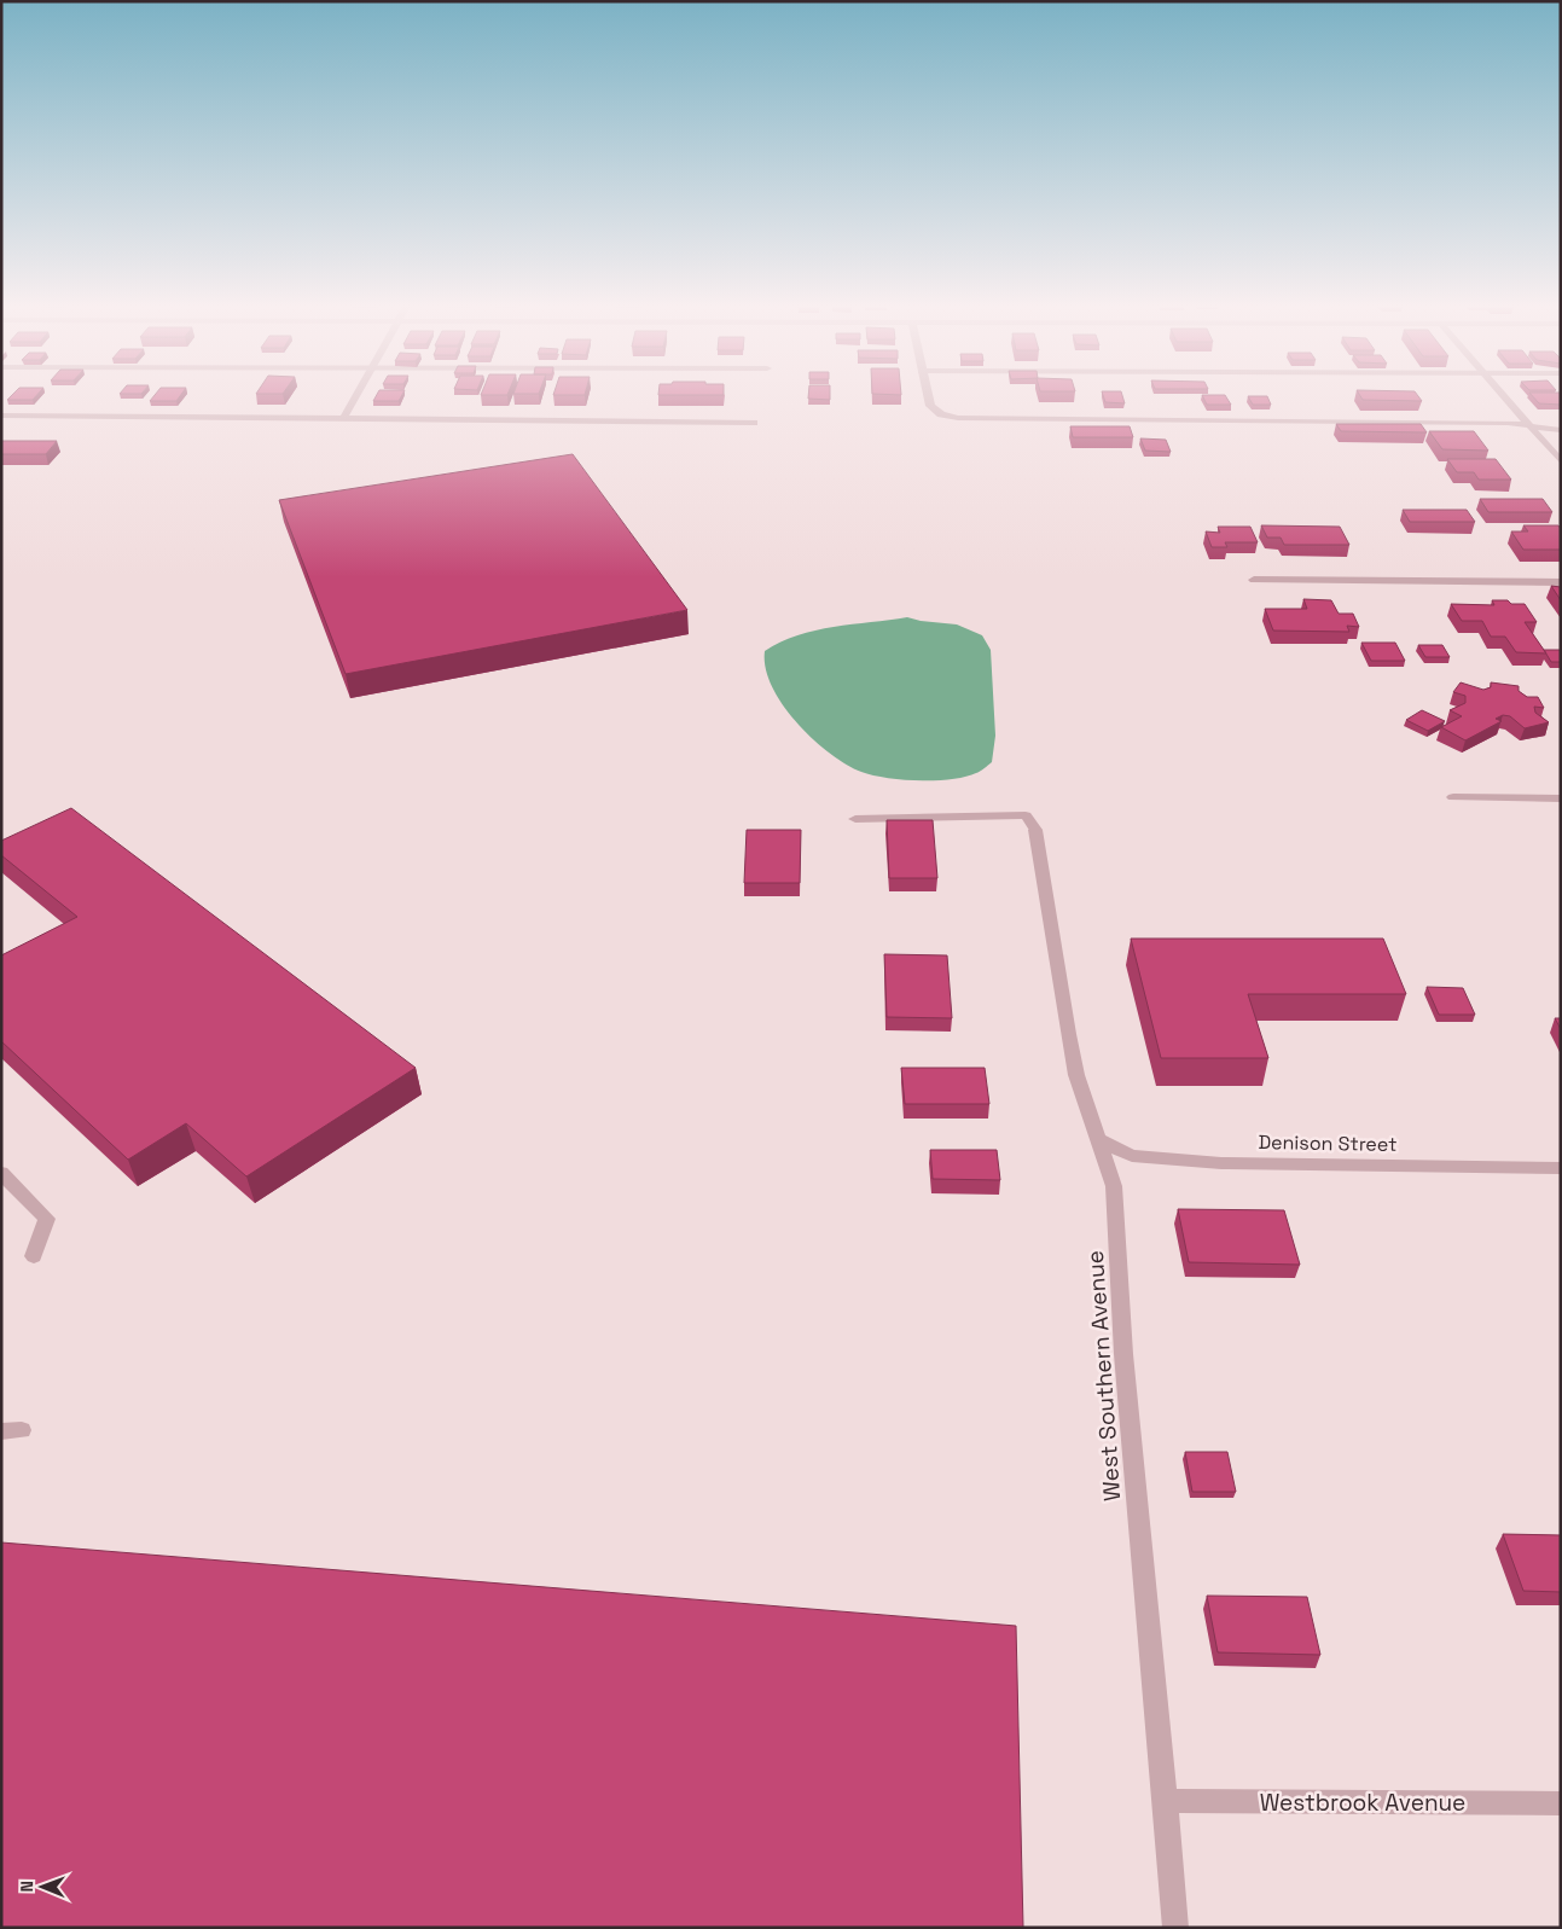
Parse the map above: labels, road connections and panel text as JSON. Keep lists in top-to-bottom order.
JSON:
{
  "streets": {
    "street": ["Denison Street", "West Southern Avenue", "Westbrook Avenue"]
  },
  "crossings": [
    ["Denison Street", "West Southern Avenue"],
    ["West Southern Avenue", "Westbrook Avenue"]
  ],
  "north": "left"
}
